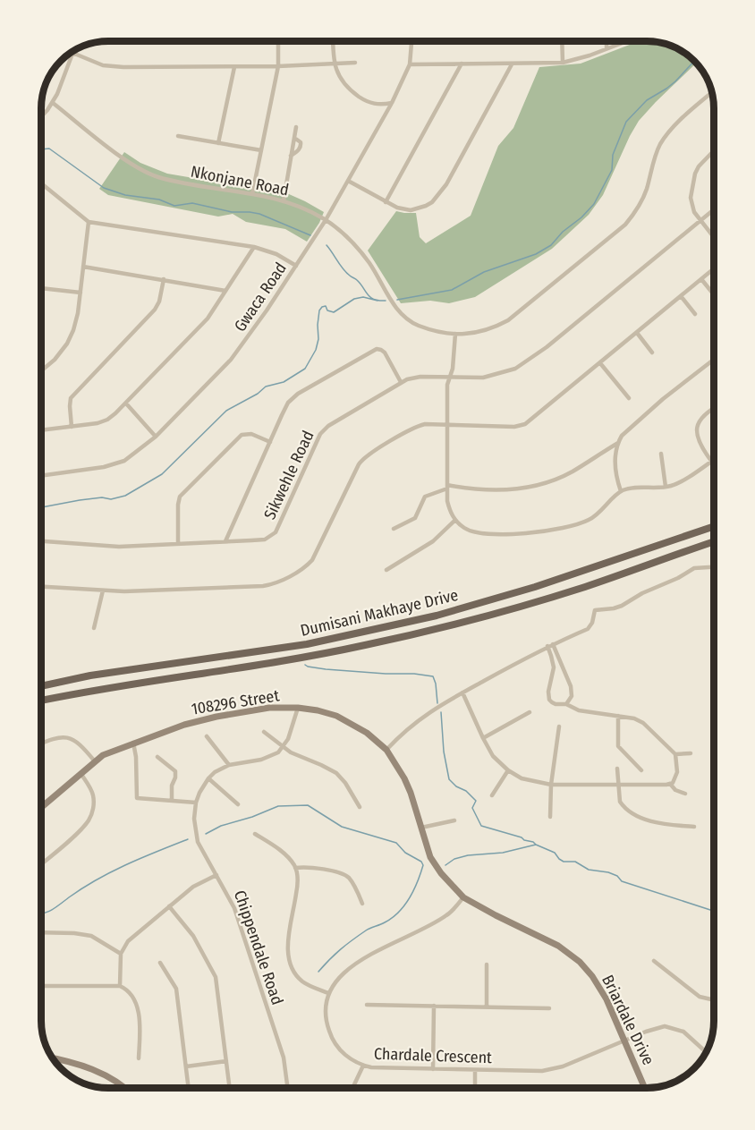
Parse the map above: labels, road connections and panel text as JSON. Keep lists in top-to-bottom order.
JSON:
{
  "streets": {
    "main road": ["Dumisani Makhaye Drive"],
    "street": [
      "Nkonjane Road",
      "Gwaca Road",
      "Sikwehle Road",
      "108296 Street",
      "Chippendale Road",
      "Briardale Drive",
      "Chardale Crescent"
    ]
  },
  "crossings": [
    ["Nkonjane Road", "Gwaca Road"],
    ["108296 Street", "Briardale Drive"],
    ["Briardale Drive", "Chardale Crescent"]
  ]
}
